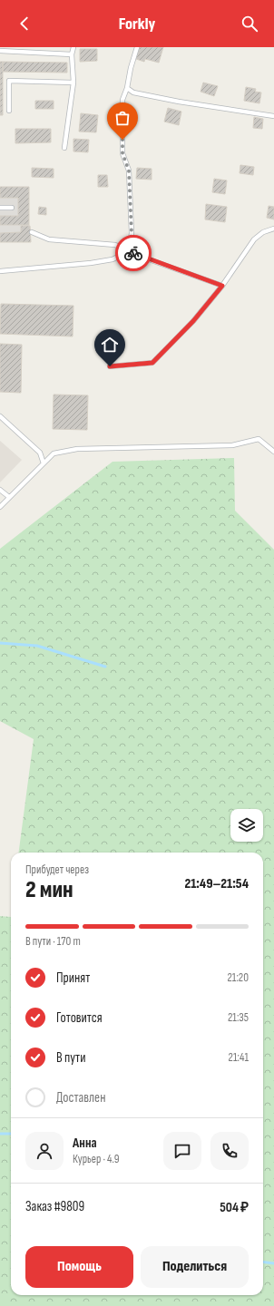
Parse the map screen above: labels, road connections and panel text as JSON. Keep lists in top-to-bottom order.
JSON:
{
  "page": {
    "header": "Forkly",
    "heading": ["2 мин", "Прибудет через", "21:49–21:54"],
    "panel": [
      "Анна",
      "Курьер · 4.9",
      "Заказ #9809",
      "504 ₽"
    ],
    "bar": "В пути · 170 m",
    "list": [
      ["Принят", "21:20"],
      ["Готовится", "21:35"],
      ["В пути", "21:41"],
      "Доставлен"
    ],
    "buttons": ["Помощь", "Поделиться"]
  }
}
